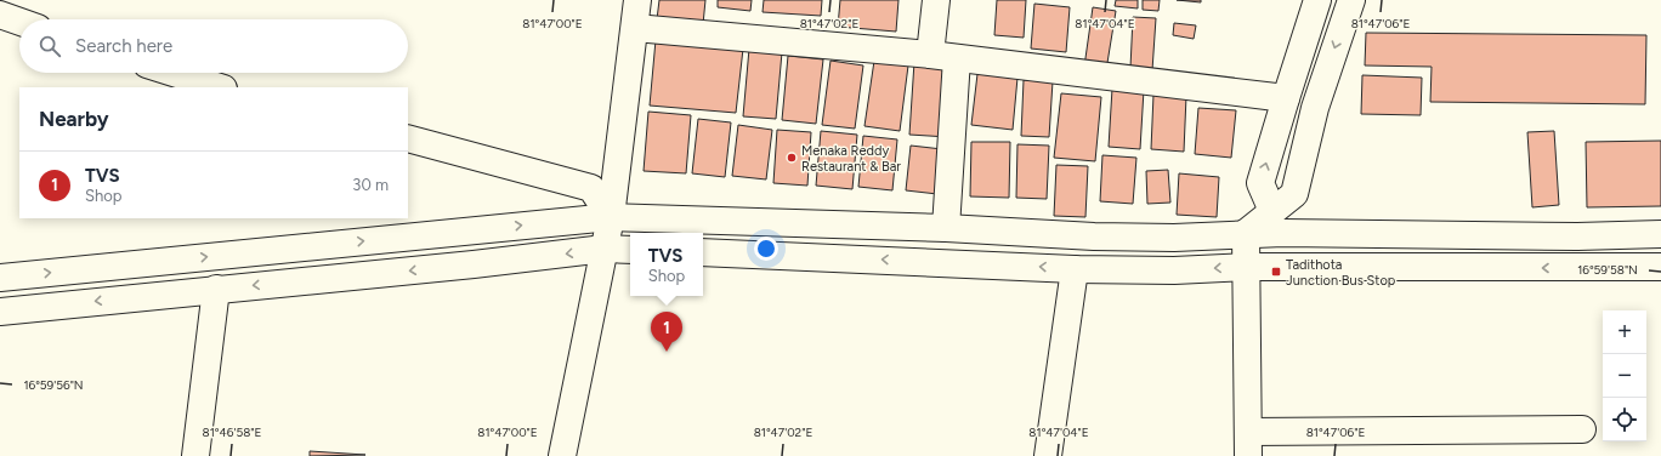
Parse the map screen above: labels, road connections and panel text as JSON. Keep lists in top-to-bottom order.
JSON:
{
  "places": {
    "other": ["Menaka Reddy Restaurant & Bar"],
    "transit": ["Tadithota Junction Bus Stop"]
  },
  "page": {
    "search": "Search here",
    "heading": "Nearby",
    "list": [
      {
        "mark": "1",
        "name": "TVS",
        "note": "Shop",
        "value": "30 m"
      }
    ],
    "popup": ["TVS", "Shop"],
    "map_buttons": ["+", "−"],
    "pins": "1"
  },
  "coordinates": [
    "81°47'00\"E",
    "81°47'02\"E",
    "81°47'04\"E",
    "81°47'06\"E",
    "16°59'58\"N",
    "16°59'56\"N",
    "81°46'58\"E"
  ]
}
